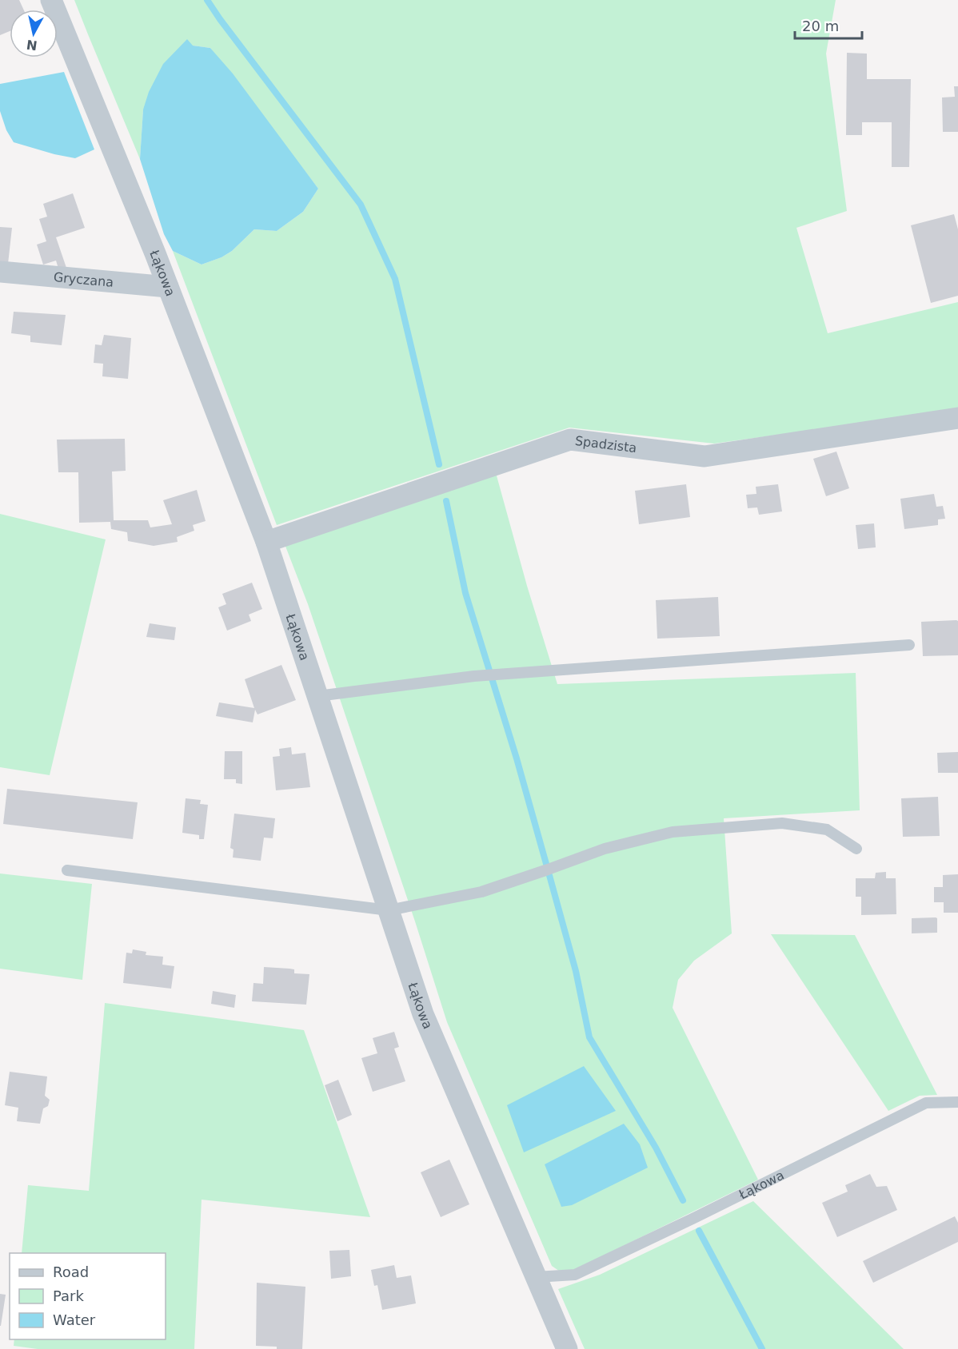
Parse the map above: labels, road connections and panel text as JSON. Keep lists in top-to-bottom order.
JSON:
{
  "streets": {
    "street": ["Łąkowa", "Gryczana", "Spadzista"]
  },
  "crossings": [
    ["Łąkowa", "Gryczana"],
    ["Łąkowa", "Spadzista"]
  ],
  "legend": ["Road", "Park", "Water"],
  "scale_bar": "20 m",
  "north": "bottom"
}
